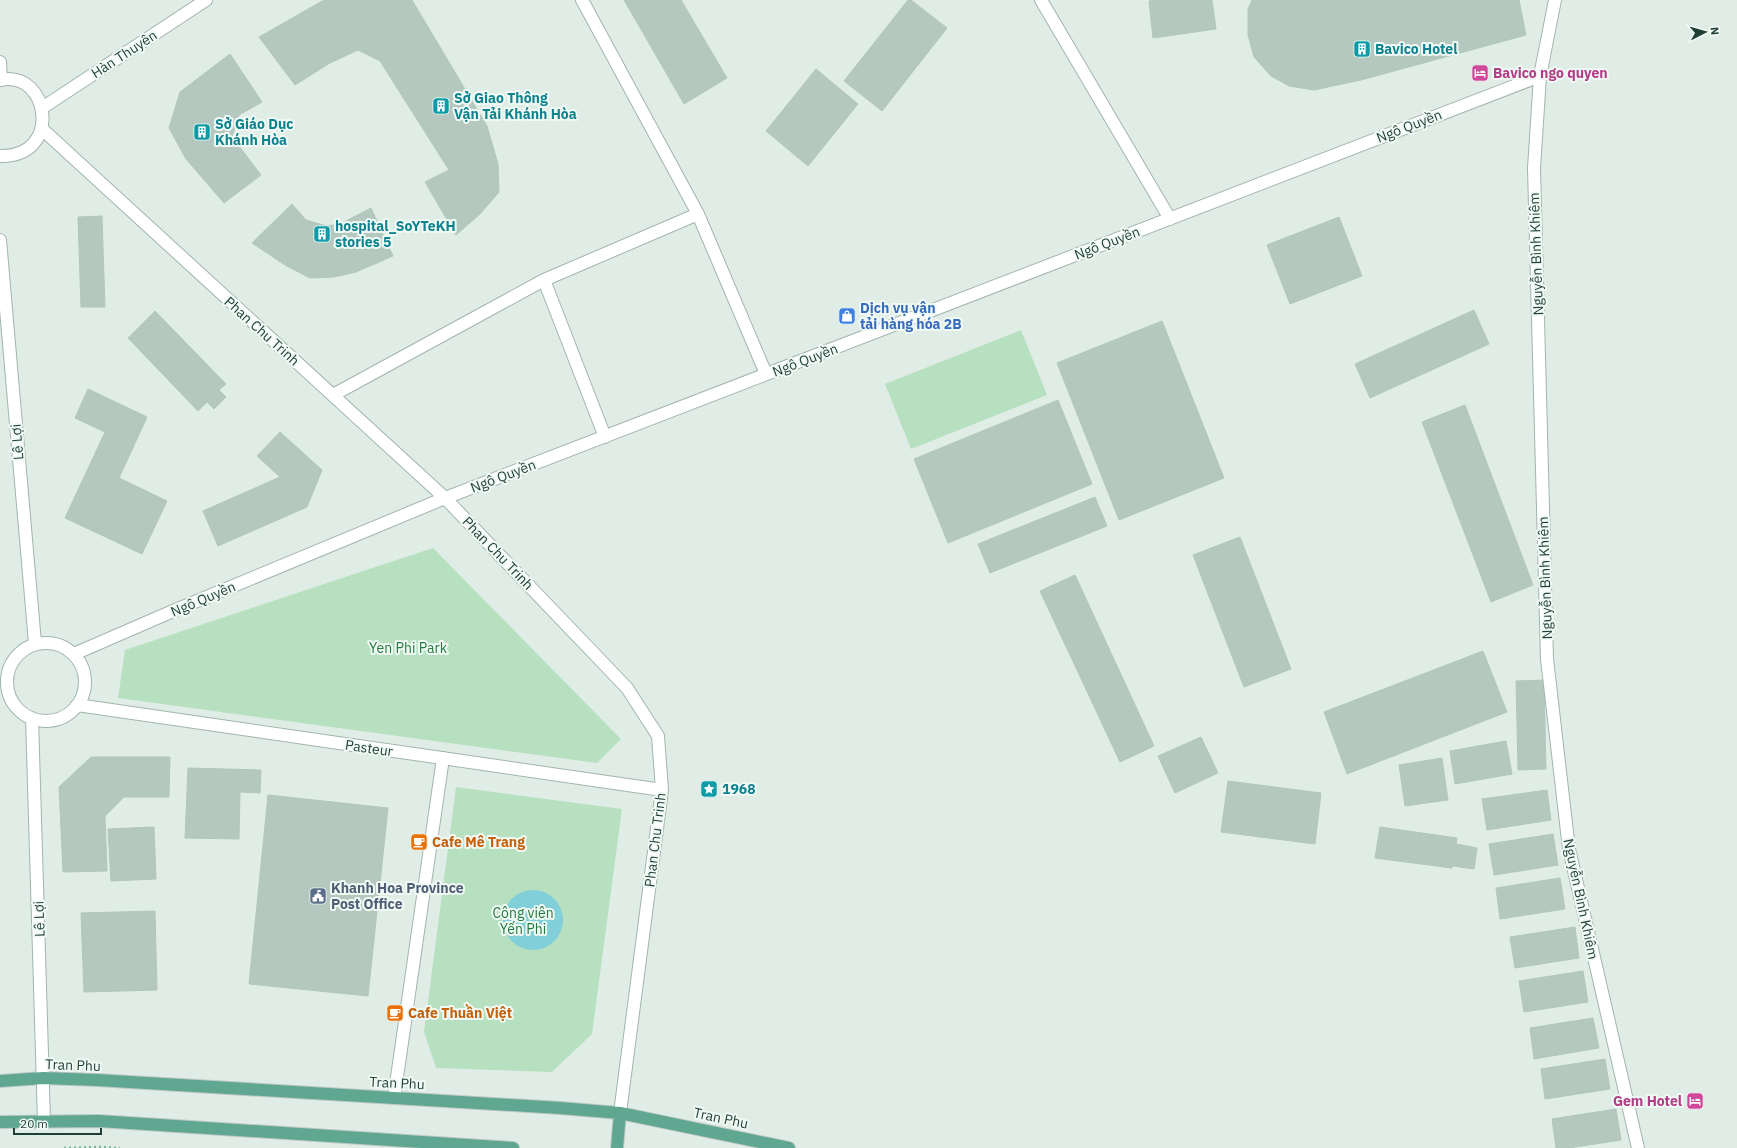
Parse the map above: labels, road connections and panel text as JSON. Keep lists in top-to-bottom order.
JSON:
{
  "streets": {
    "main road": ["Tran Phu"],
    "street": [
      "Hàn Thuyên",
      "Ngô Quyền",
      "Nguyễn Bình Khiêm",
      "Phan Chu Trinh",
      "Lê Lợi",
      "Pasteur"
    ]
  },
  "crossings": [
    ["Ngô Quyền", "Nguyễn Bình Khiêm"],
    ["Ngô Quyền", "Phan Chu Trinh"],
    ["Ngô Quyền", "Lê Lợi"],
    ["Ngô Quyền", "Pasteur"],
    ["Phan Chu Trinh", "Pasteur"],
    ["Phan Chu Trinh", "Tran Phu"],
    ["Lê Lợi", "Pasteur"],
    ["Lê Lợi", "Tran Phu"]
  ],
  "parks": ["Yen Phi Park", "Công viên Yến Phi"],
  "places": {
    "building": [
      "Bavico Hotel",
      "Sở Giao Thông Vận Tải Khánh Hòa",
      "Sở Giáo Dục Khánh Hòa",
      "hospital_SoYTeKH stories 5"
    ],
    "hotel": ["Bavico ngo quyen", "Gem Hotel"],
    "shop": ["Dịch vụ vận tải hàng hóa 2B"],
    "place": ["1968"],
    "cafe": ["Cafe Mê Trang", "Cafe Thuần Việt"],
    "public building": ["Khanh Hoa Province Post Office"]
  },
  "scale_bar": "20 m",
  "north": "right"
}
